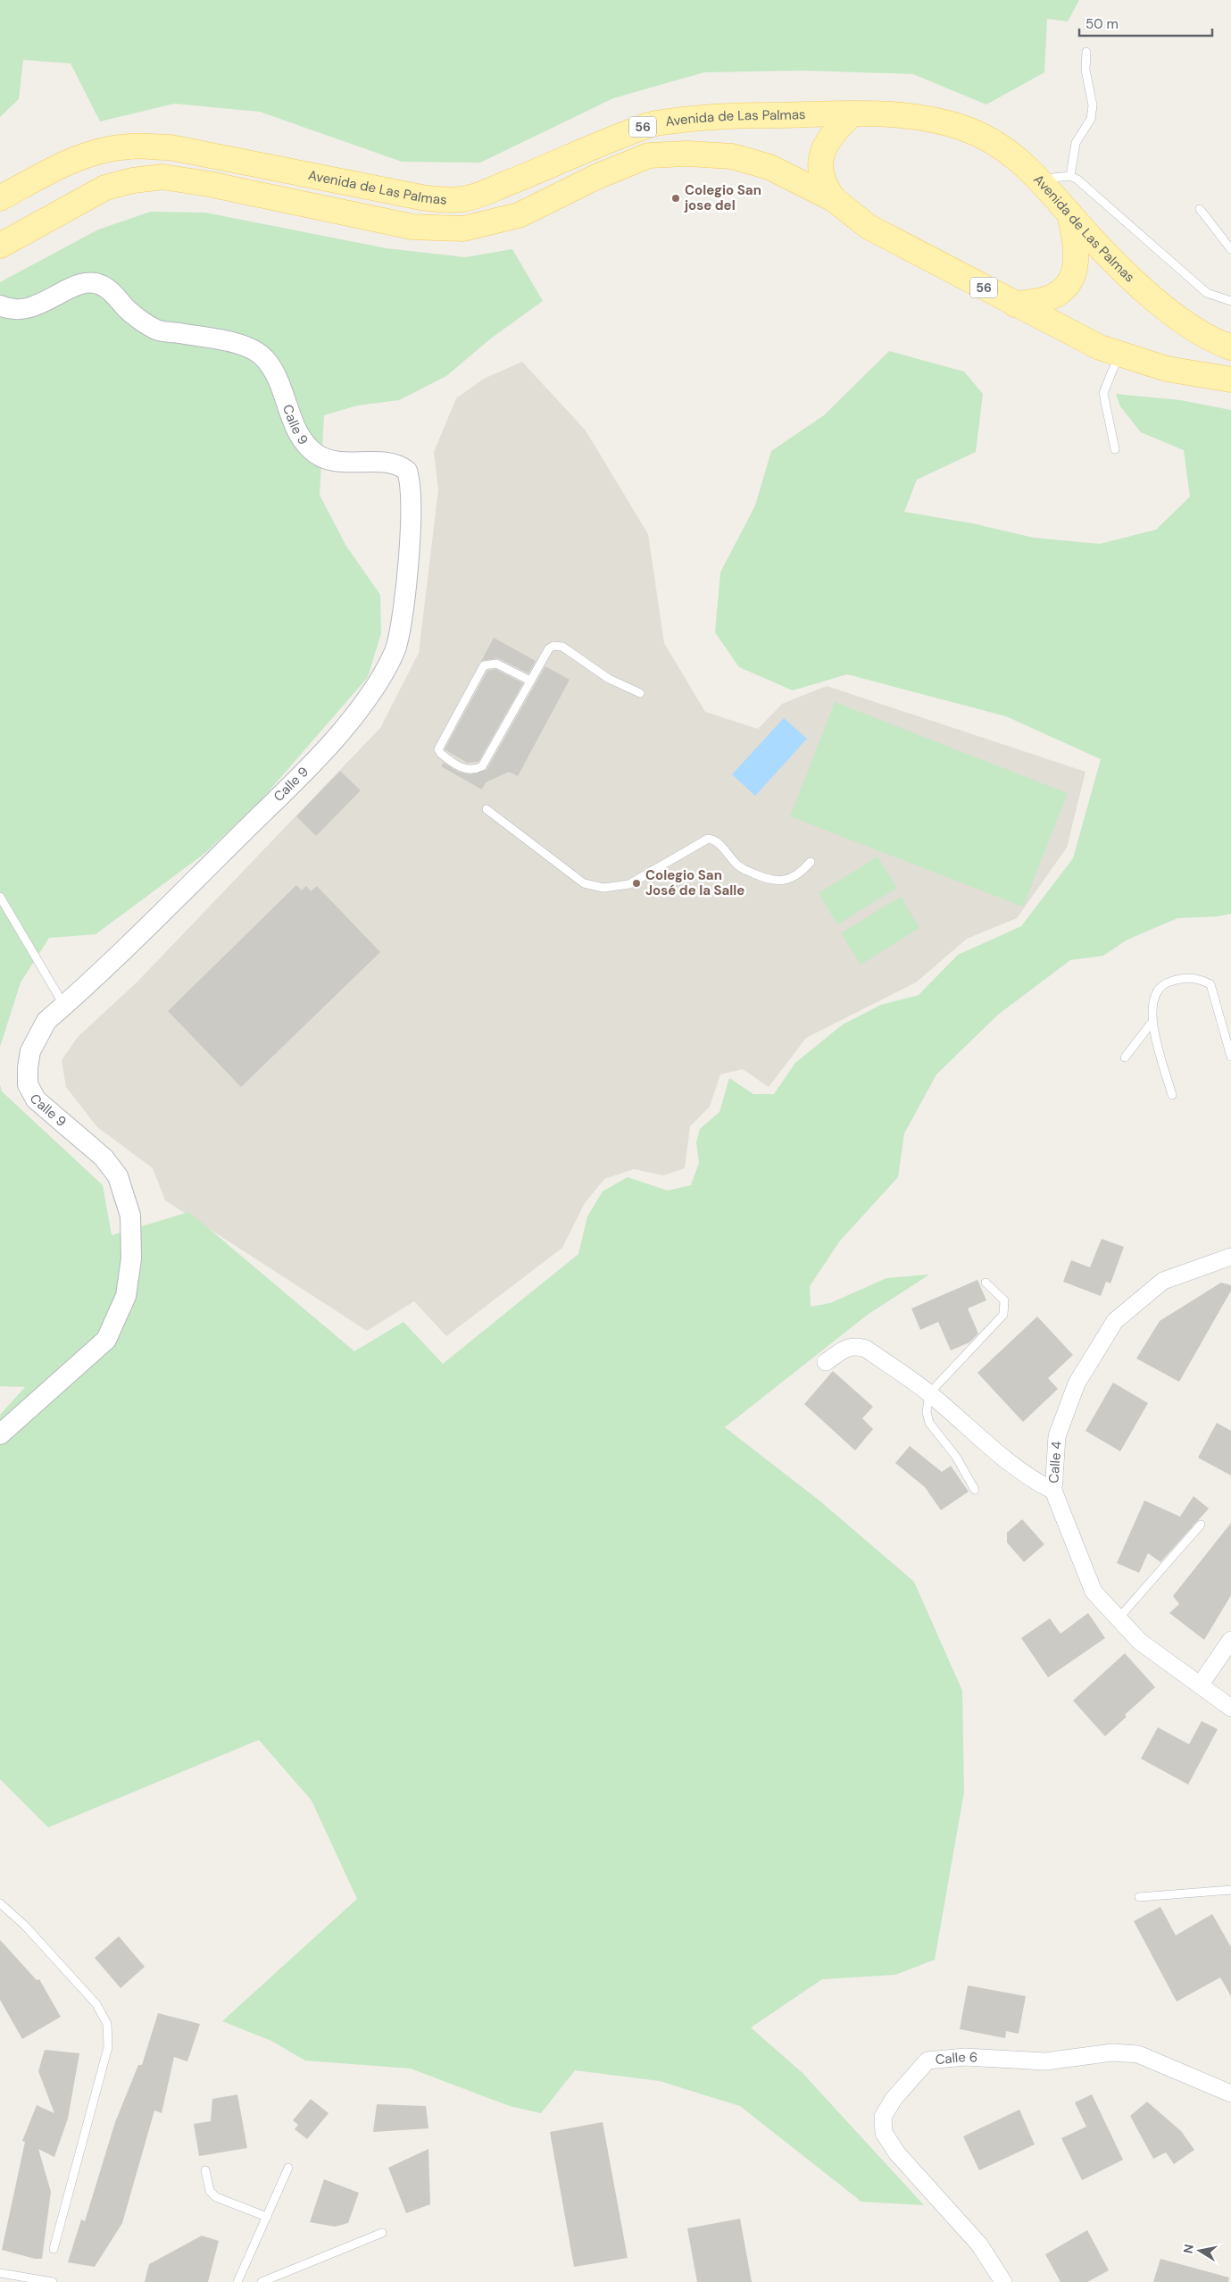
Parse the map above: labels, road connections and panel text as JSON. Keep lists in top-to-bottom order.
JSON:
{
  "streets": {
    "main road": ["Avenida de Las Palmas", "56"],
    "street": ["Calle 9", "Calle 4", "Calle 6"]
  },
  "places": ["Colegio San jose del", "Colegio San José de la Salle"],
  "scale_bar": "50 m",
  "north": "left"
}
